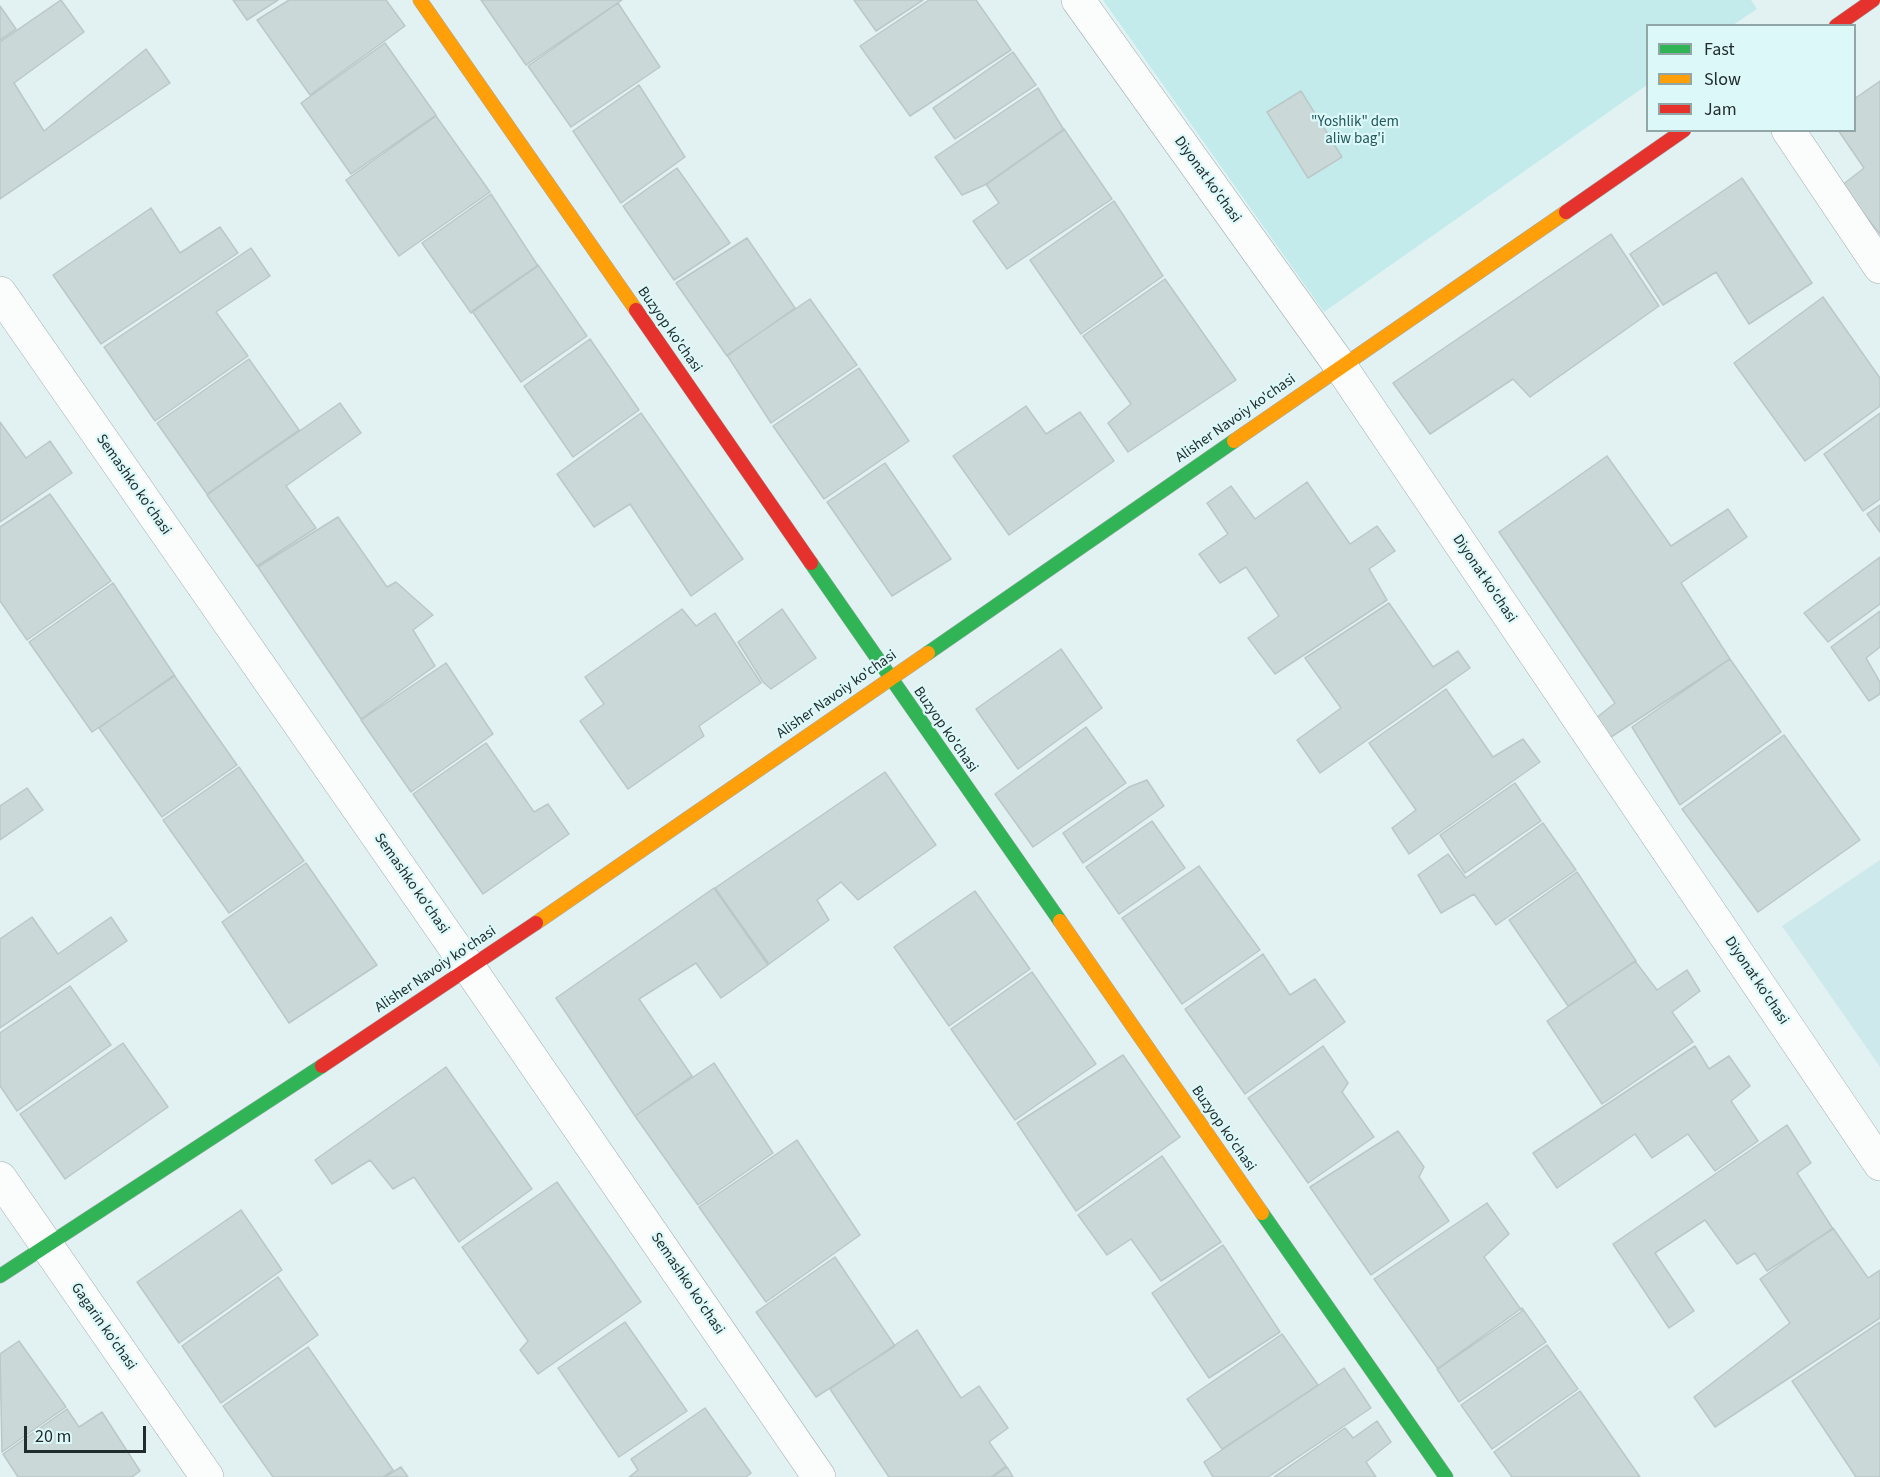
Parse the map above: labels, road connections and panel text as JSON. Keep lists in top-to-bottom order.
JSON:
{
  "streets": {
    "street": [
      "Diyonat ko'chasi",
      "Buzyop ko'chasi",
      "Alisher Navoiy ko'chasi",
      "Semashko ko'chasi",
      "Gagarin ko'chasi"
    ]
  },
  "crossings": [
    ["Diyonat ko'chasi", "Alisher Navoiy ko'chasi"],
    ["Buzyop ko'chasi", "Alisher Navoiy ko'chasi"],
    ["Alisher Navoiy ko'chasi", "Semashko ko'chasi"],
    ["Alisher Navoiy ko'chasi", "Gagarin ko'chasi"]
  ],
  "parks": ["\"Yoshlik\" dem aliw bag'i"],
  "legend": ["Fast", "Slow", "Jam"],
  "scale_bar": "20 m"
}
